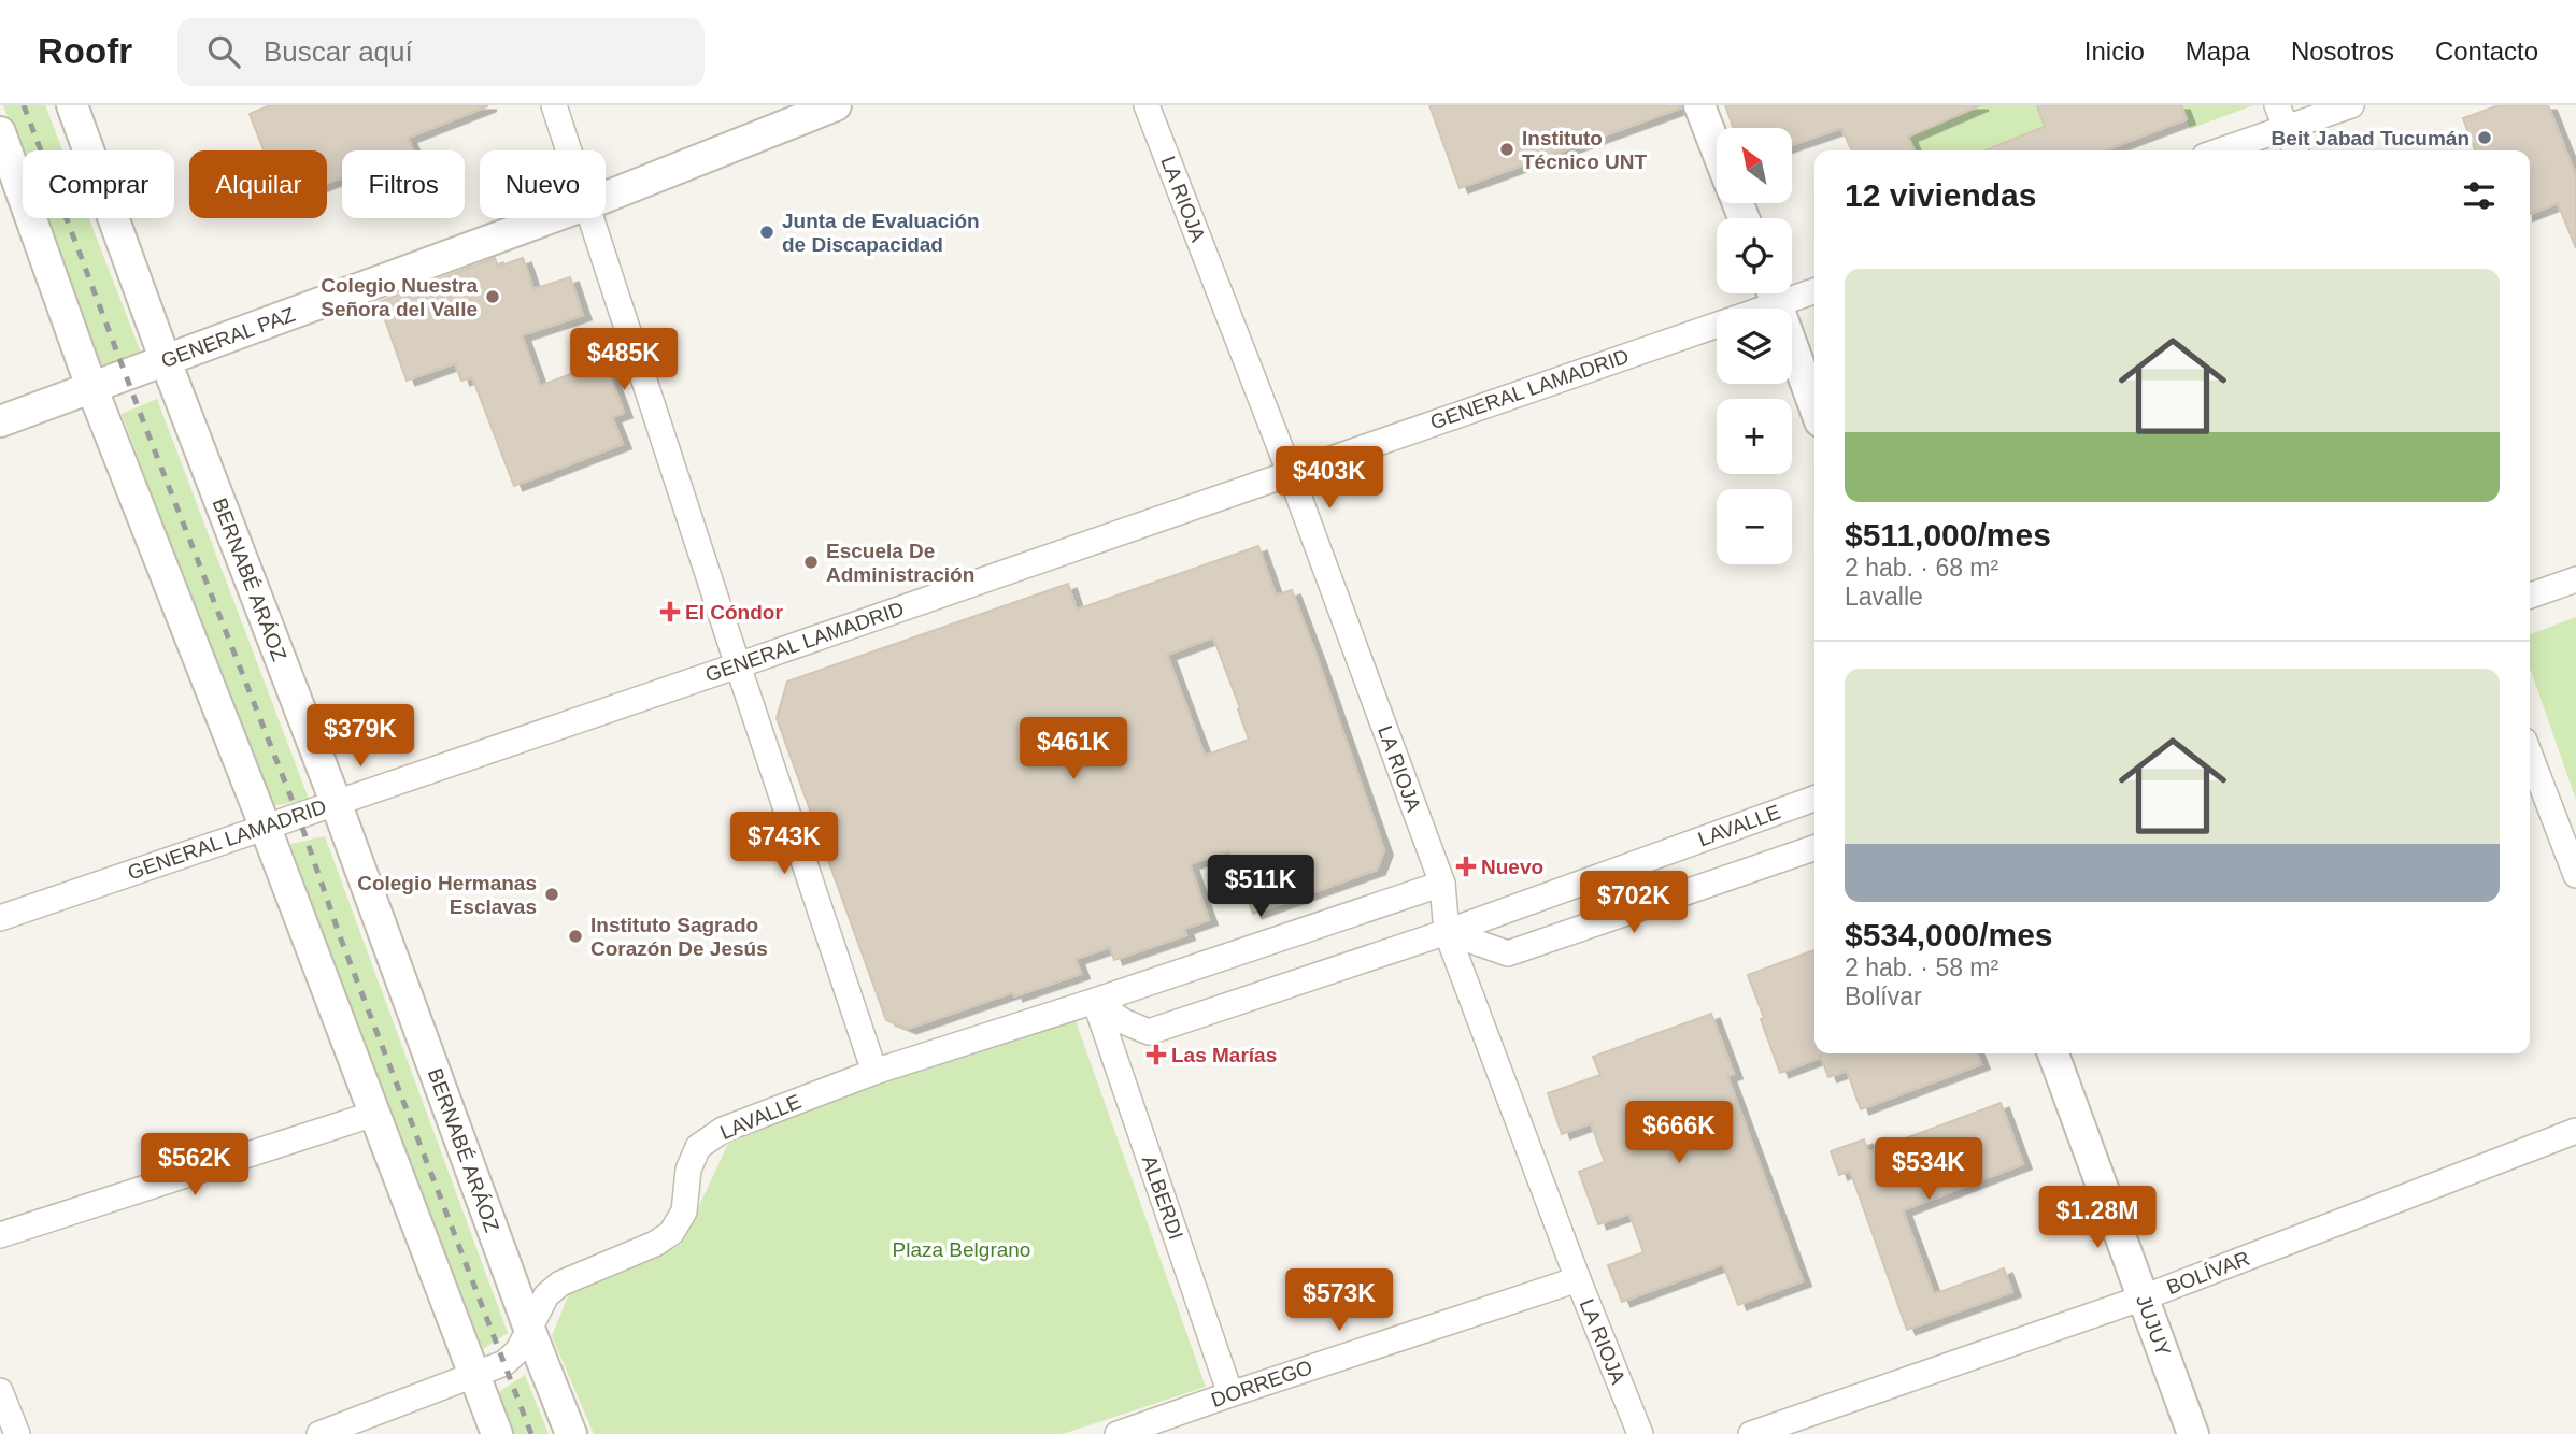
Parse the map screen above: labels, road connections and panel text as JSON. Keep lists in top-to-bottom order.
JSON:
{
  "streets": {
    "street": [
      "LA RIOJA",
      "GENERAL PAZ",
      "GENERAL LAMADRID",
      "BERNABÉ ARÁOZ",
      "LAVALLE",
      "ALBERDI",
      "BOLÍVAR",
      "JUJUY",
      "DORREGO"
    ]
  },
  "crossings": [
    ["LA RIOJA", "GENERAL LAMADRID"],
    ["LA RIOJA", "LAVALLE"],
    ["LA RIOJA", "DORREGO"],
    ["GENERAL PAZ", "BERNABÉ ARÁOZ"],
    ["GENERAL LAMADRID", "BERNABÉ ARÁOZ"],
    ["BERNABÉ ARÁOZ", "LAVALLE"],
    ["LAVALLE", "ALBERDI"],
    ["ALBERDI", "DORREGO"],
    ["BOLÍVAR", "JUJUY"]
  ],
  "parks": ["Plaza Belgrano"],
  "places": {
    "other": [
      "Beit Jabad Tucumán",
      "Instituto Técnico UNT",
      "Junta de Evaluación de Discapacidad",
      "Colegio Nuestra Señora del Valle",
      "Escuela De Administración",
      "Colegio Hermanas Esclavas",
      "Instituto Sagrado Corazón De Jesús"
    ],
    "health": ["El Cóndor", "Nuevo", "Las Marías"]
  },
  "north": "top left",
  "page": {
    "header": "Roofr",
    "search": "Buscar aquí",
    "nav": [
      "Inicio",
      "Mapa",
      "Nosotros",
      "Contacto"
    ],
    "map_buttons": ["+", "−"],
    "chip": [
      "Comprar",
      "Alquilar",
      "Filtros",
      "Nuevo"
    ],
    "heading": "12 viviendas",
    "list": [
      {
        "name": "$511,000/mes",
        "note": "2 hab. · 68 m² · Lavalle"
      },
      {
        "name": "$534,000/mes",
        "note": "2 hab. · 58 m² · Bolívar"
      }
    ],
    "price": [
      "$485K",
      "$403K",
      "$379K",
      "$461K",
      "$743K",
      "$511K",
      "$702K",
      "$666K",
      "$562K",
      "$534K",
      "$1.28M",
      "$573K"
    ]
  }
}
